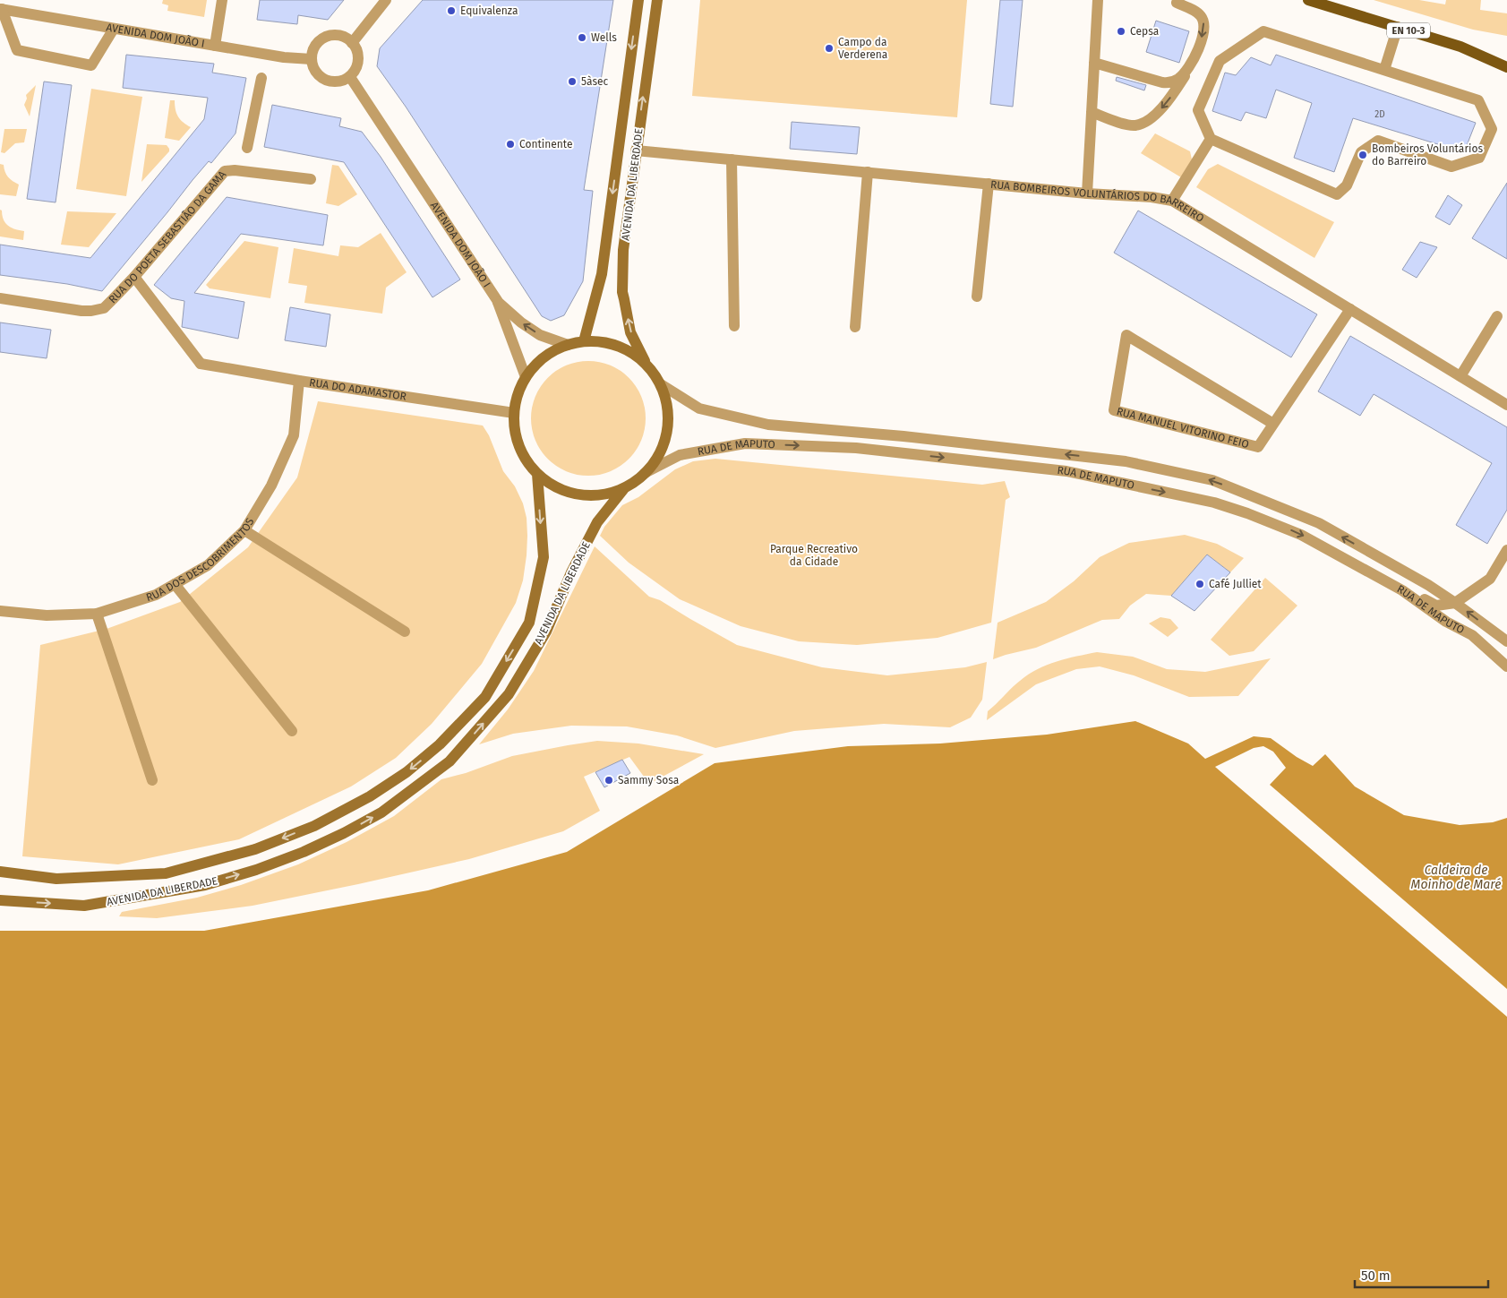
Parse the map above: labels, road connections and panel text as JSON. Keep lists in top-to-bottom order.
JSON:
{
  "streets": {
    "main road": ["EN 10-3", "AVENIDA DA LIBERDADE"],
    "street": [
      "AVENIDA DOM JOÃO I",
      "RUA BOMBEIROS VOLUNTÁRIOS DO BARREIRO",
      "RUA DO POETA SEBASTIÃO DA GAMA",
      "RUA DO ADAMASTOR",
      "RUA MANUEL VITORINO FEIO",
      "RUA DE MAPUTO",
      "RUA DOS DESCOBRIMENTOS"
    ]
  },
  "crossings": [
    ["AVENIDA DOM JOÃO I", "AVENIDA DA LIBERDADE"],
    ["AVENIDA DOM JOÃO I", "RUA DO ADAMASTOR"],
    ["AVENIDA DOM JOÃO I", "RUA DE MAPUTO"],
    ["AVENIDA DA LIBERDADE", "RUA BOMBEIROS VOLUNTÁRIOS DO BARREIRO"],
    ["AVENIDA DA LIBERDADE", "RUA DO ADAMASTOR"],
    ["AVENIDA DA LIBERDADE", "RUA DE MAPUTO"],
    ["RUA BOMBEIROS VOLUNTÁRIOS DO BARREIRO", "RUA MANUEL VITORINO FEIO"],
    ["RUA DO POETA SEBASTIÃO DA GAMA", "RUA DO ADAMASTOR"],
    ["RUA DO ADAMASTOR", "RUA DE MAPUTO"],
    ["RUA DO ADAMASTOR", "RUA DOS DESCOBRIMENTOS"]
  ],
  "water": ["Caldeira de Moinho de Maré"],
  "parks": ["Parque Recreativo da Cidade"],
  "places": [
    "Equivalenza",
    "Cepsa",
    "Wells",
    "Campo da Verderena",
    "5àsec",
    "Continente",
    "Bombeiros Voluntários do Barreiro",
    "Café Julliet",
    "Sammy Sosa"
  ],
  "house_numbers": ["2D"],
  "scale_bar": "50 m"
}
